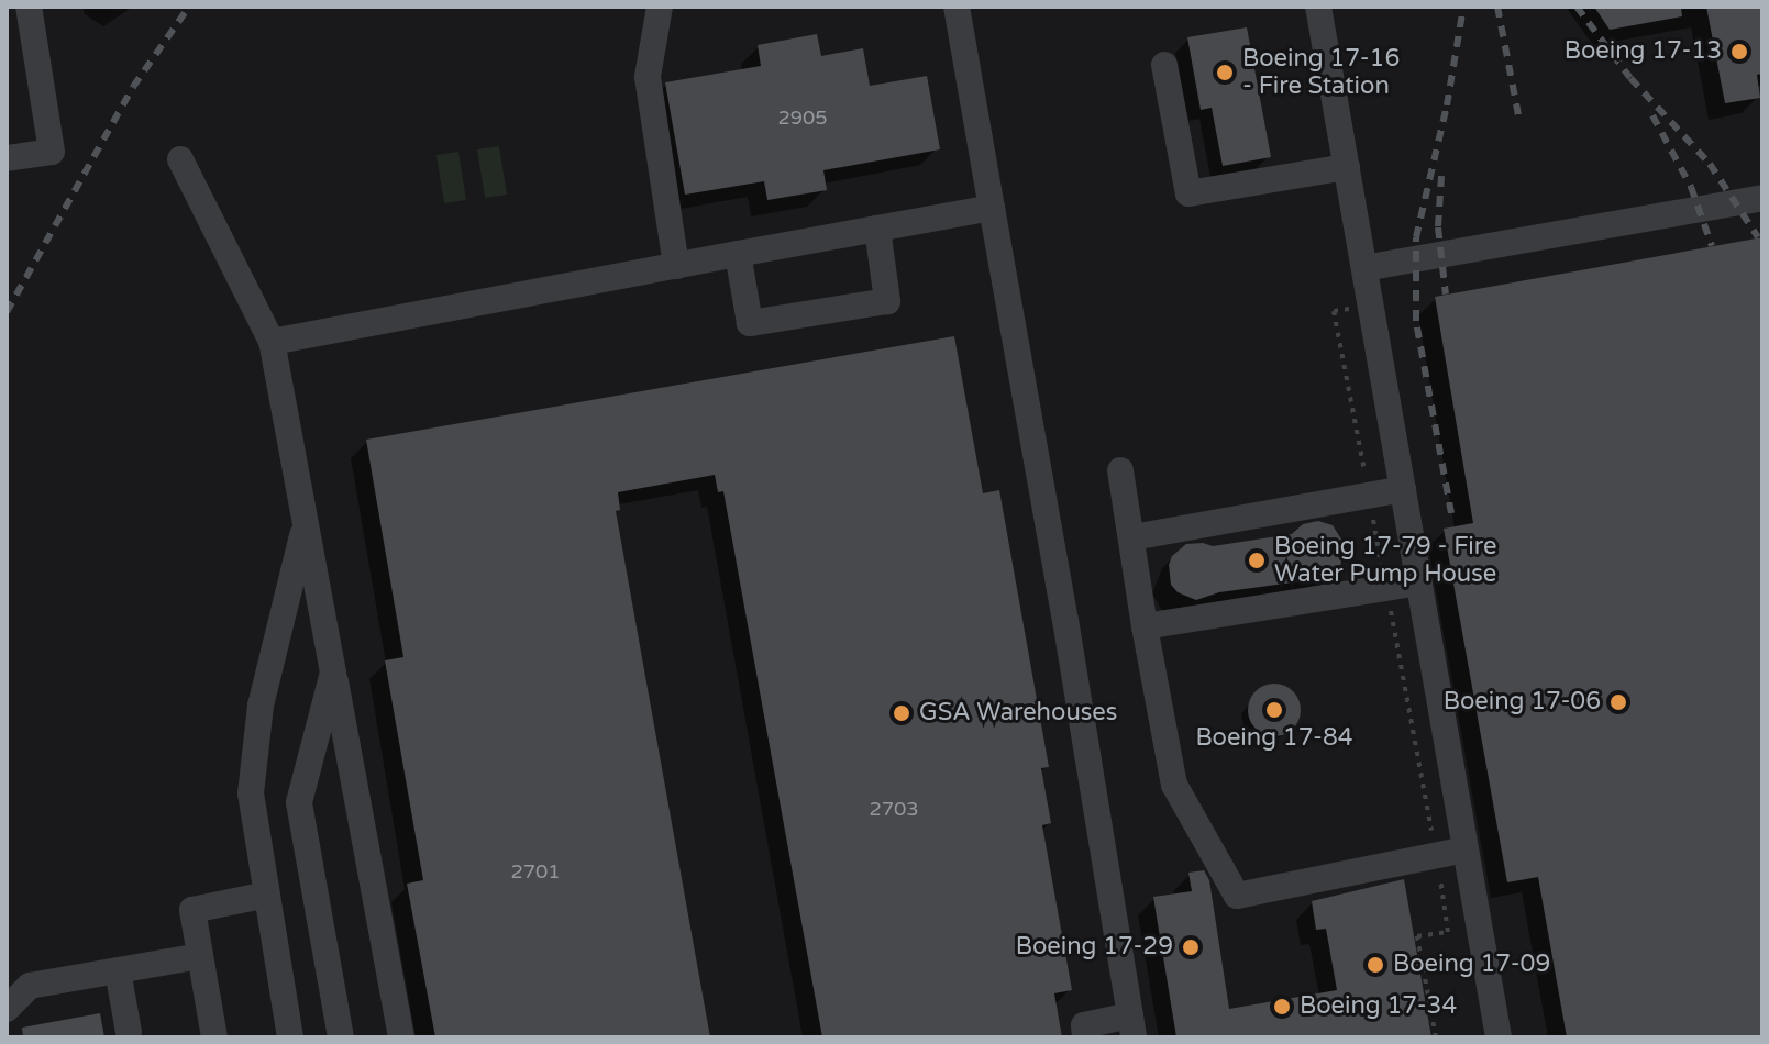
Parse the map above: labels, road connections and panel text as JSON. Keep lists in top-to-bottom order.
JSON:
{
  "places": [
    "Boeing 17-13",
    "Boeing 17-16 - Fire Station",
    "Boeing 17-79 - Fire Water Pump House",
    "Boeing 17-06",
    "Boeing 17-84",
    "GSA Warehouses",
    "Boeing 17-29",
    "Boeing 17-09",
    "Boeing 17-34"
  ],
  "house_numbers": ["2905", "2703", "2701"]
}
